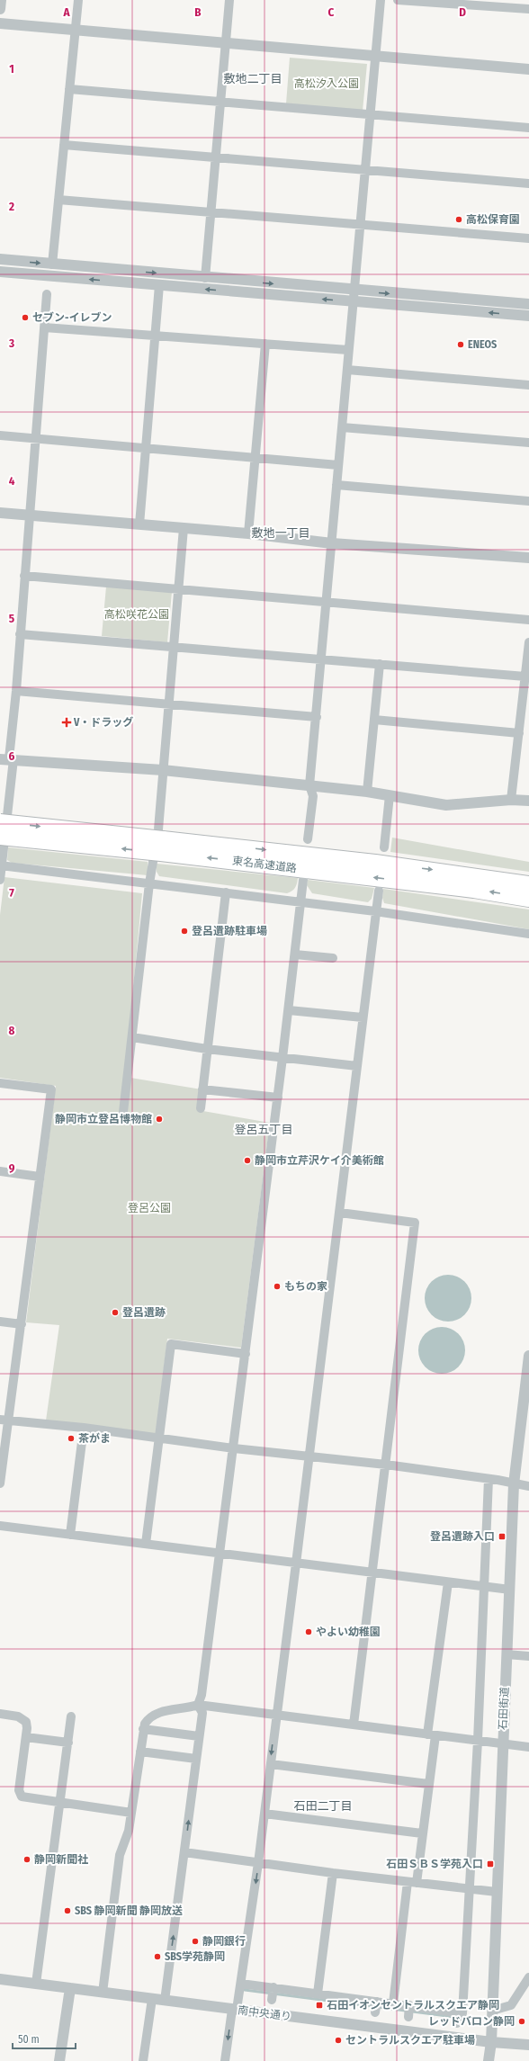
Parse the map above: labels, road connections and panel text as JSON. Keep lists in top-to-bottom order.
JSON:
{
  "streets": {
    "highway": ["東名高速道路"],
    "street": ["石田街道", "南中央通り"]
  },
  "crossings": [
    ["石田街道", "南中央通り"]
  ],
  "districts": [
    "敷地二丁目",
    "敷地一丁目",
    "登呂五丁目",
    "石田二丁目"
  ],
  "parks": ["高松汐入公園", "高松咲花公園", "登呂公園"],
  "places": {
    "other": [
      "高松保育園",
      "セブン-イレブン",
      "ENEOS",
      "登呂遺跡駐車場",
      "静岡市立登呂博物館",
      "静岡市立芹沢ケイ介美術館",
      "もちの家",
      "登呂遺跡",
      "茶がま",
      "やよい幼稚園",
      "静岡新聞社",
      "SBS 静岡新聞 静岡放送",
      "静岡銀行",
      "SBS学苑静岡",
      "レッドバロン静岡",
      "セントラルスクエア駐車場"
    ],
    "health": ["V・ドラッグ"],
    "transit": ["登呂遺跡入口", "石田ＳＢＳ学苑入口", "石田イオンセントラルスクエア静岡"]
  },
  "scale_bar": "50 m",
  "grid": {
    "columns": [
      "A",
      "B",
      "C",
      "D"
    ],
    "rows": [
      "1",
      "2",
      "3",
      "4",
      "5",
      "6",
      "7",
      "8",
      "9"
    ]
  }
}
